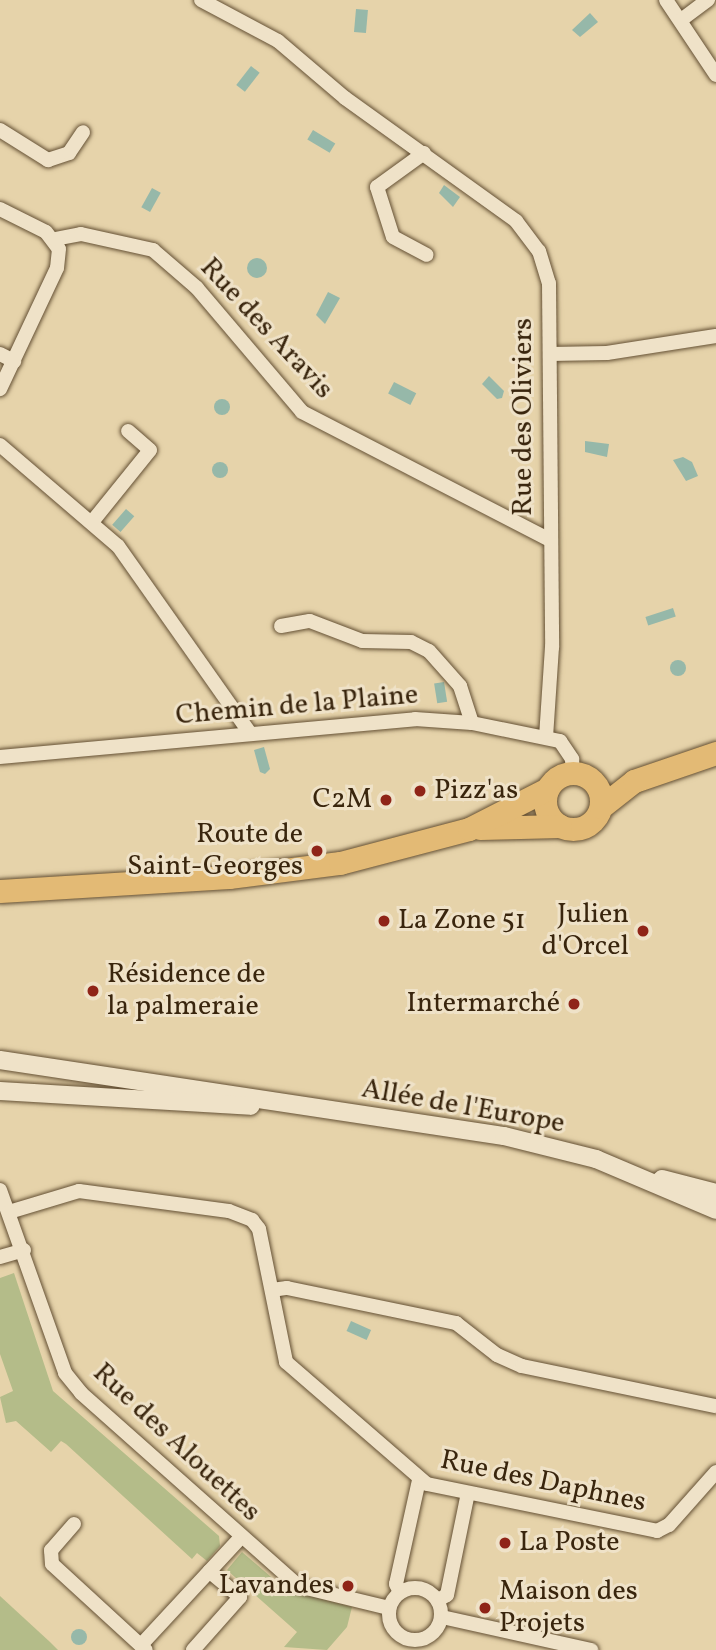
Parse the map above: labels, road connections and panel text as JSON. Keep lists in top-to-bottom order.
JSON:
{
  "streets": {
    "street": [
      "Rue des Aravis",
      "Rue des Oliviers",
      "Chemin de la Plaine",
      "Allée de l'Europe",
      "Rue des Alouettes",
      "Rue des Daphnes"
    ]
  },
  "crossings": [
    ["Rue des Aravis", "Rue des Oliviers"],
    ["Rue des Oliviers", "Chemin de la Plaine"],
    ["Rue des Alouettes", "Rue des Daphnes"]
  ],
  "places": [
    "Pizz'as",
    "C2M",
    "Route de Saint-Georges",
    "La Zone 51",
    "Julien d'Orcel",
    "Résidence de la palmeraie",
    "Intermarché",
    "La Poste",
    "Lavandes",
    "Maison des Projets"
  ]
}
